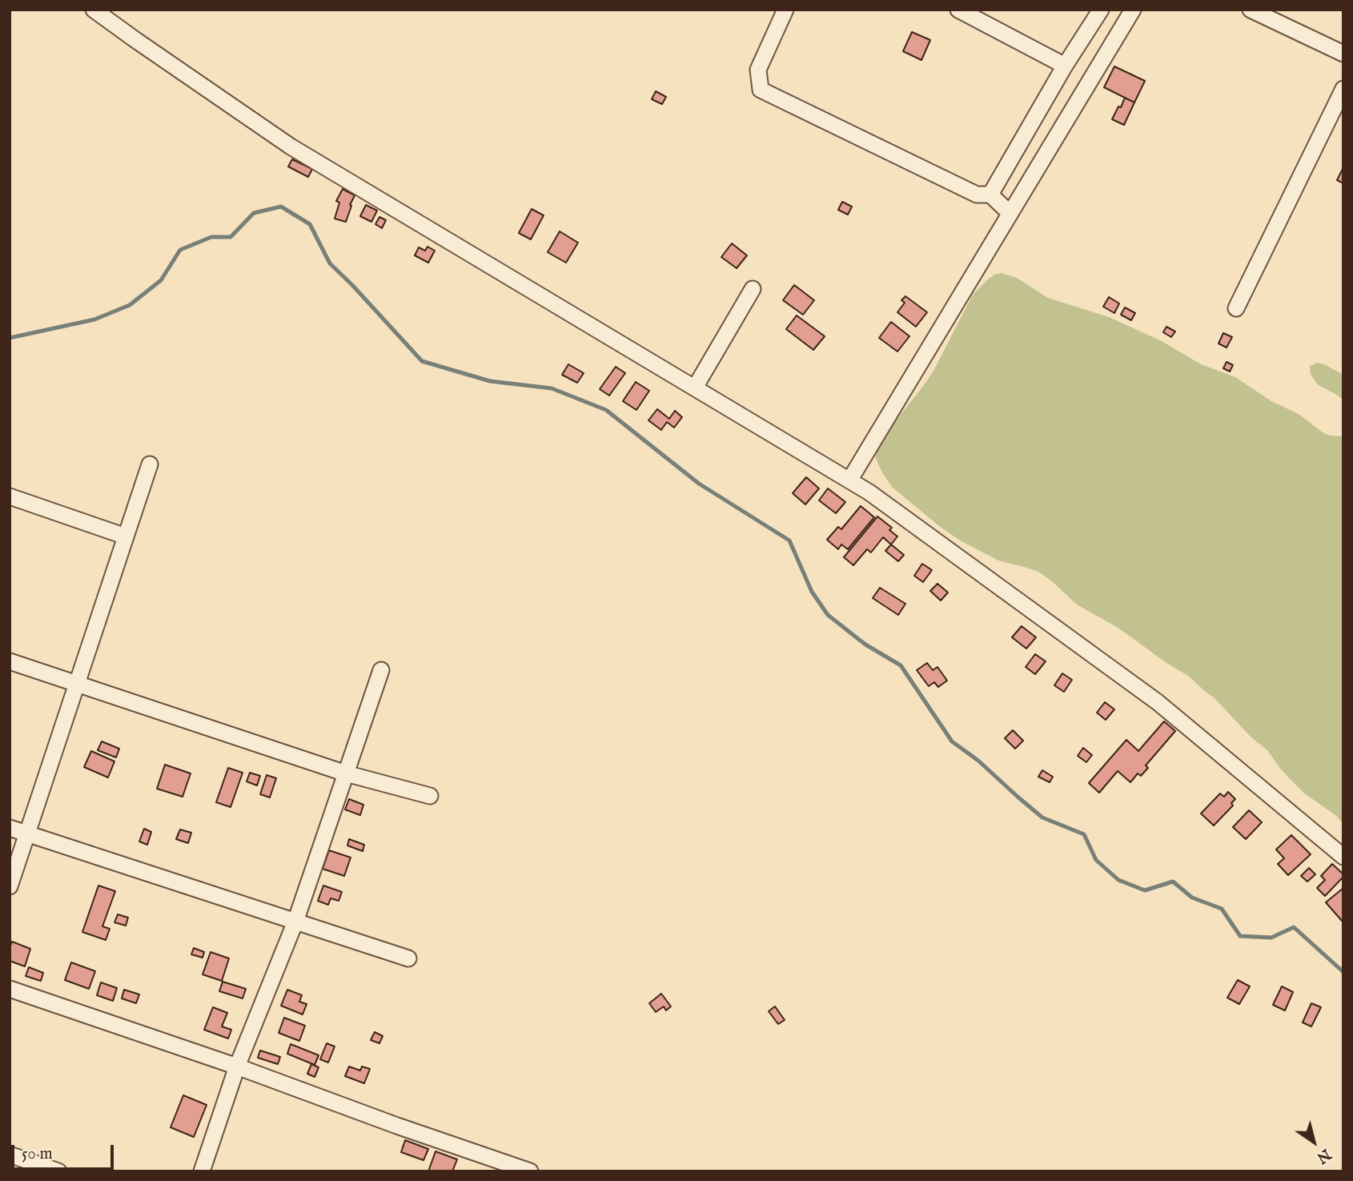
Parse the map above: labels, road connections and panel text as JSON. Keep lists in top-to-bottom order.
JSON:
{
  "scale_bar": "50 m",
  "north": "bottom right"
}
